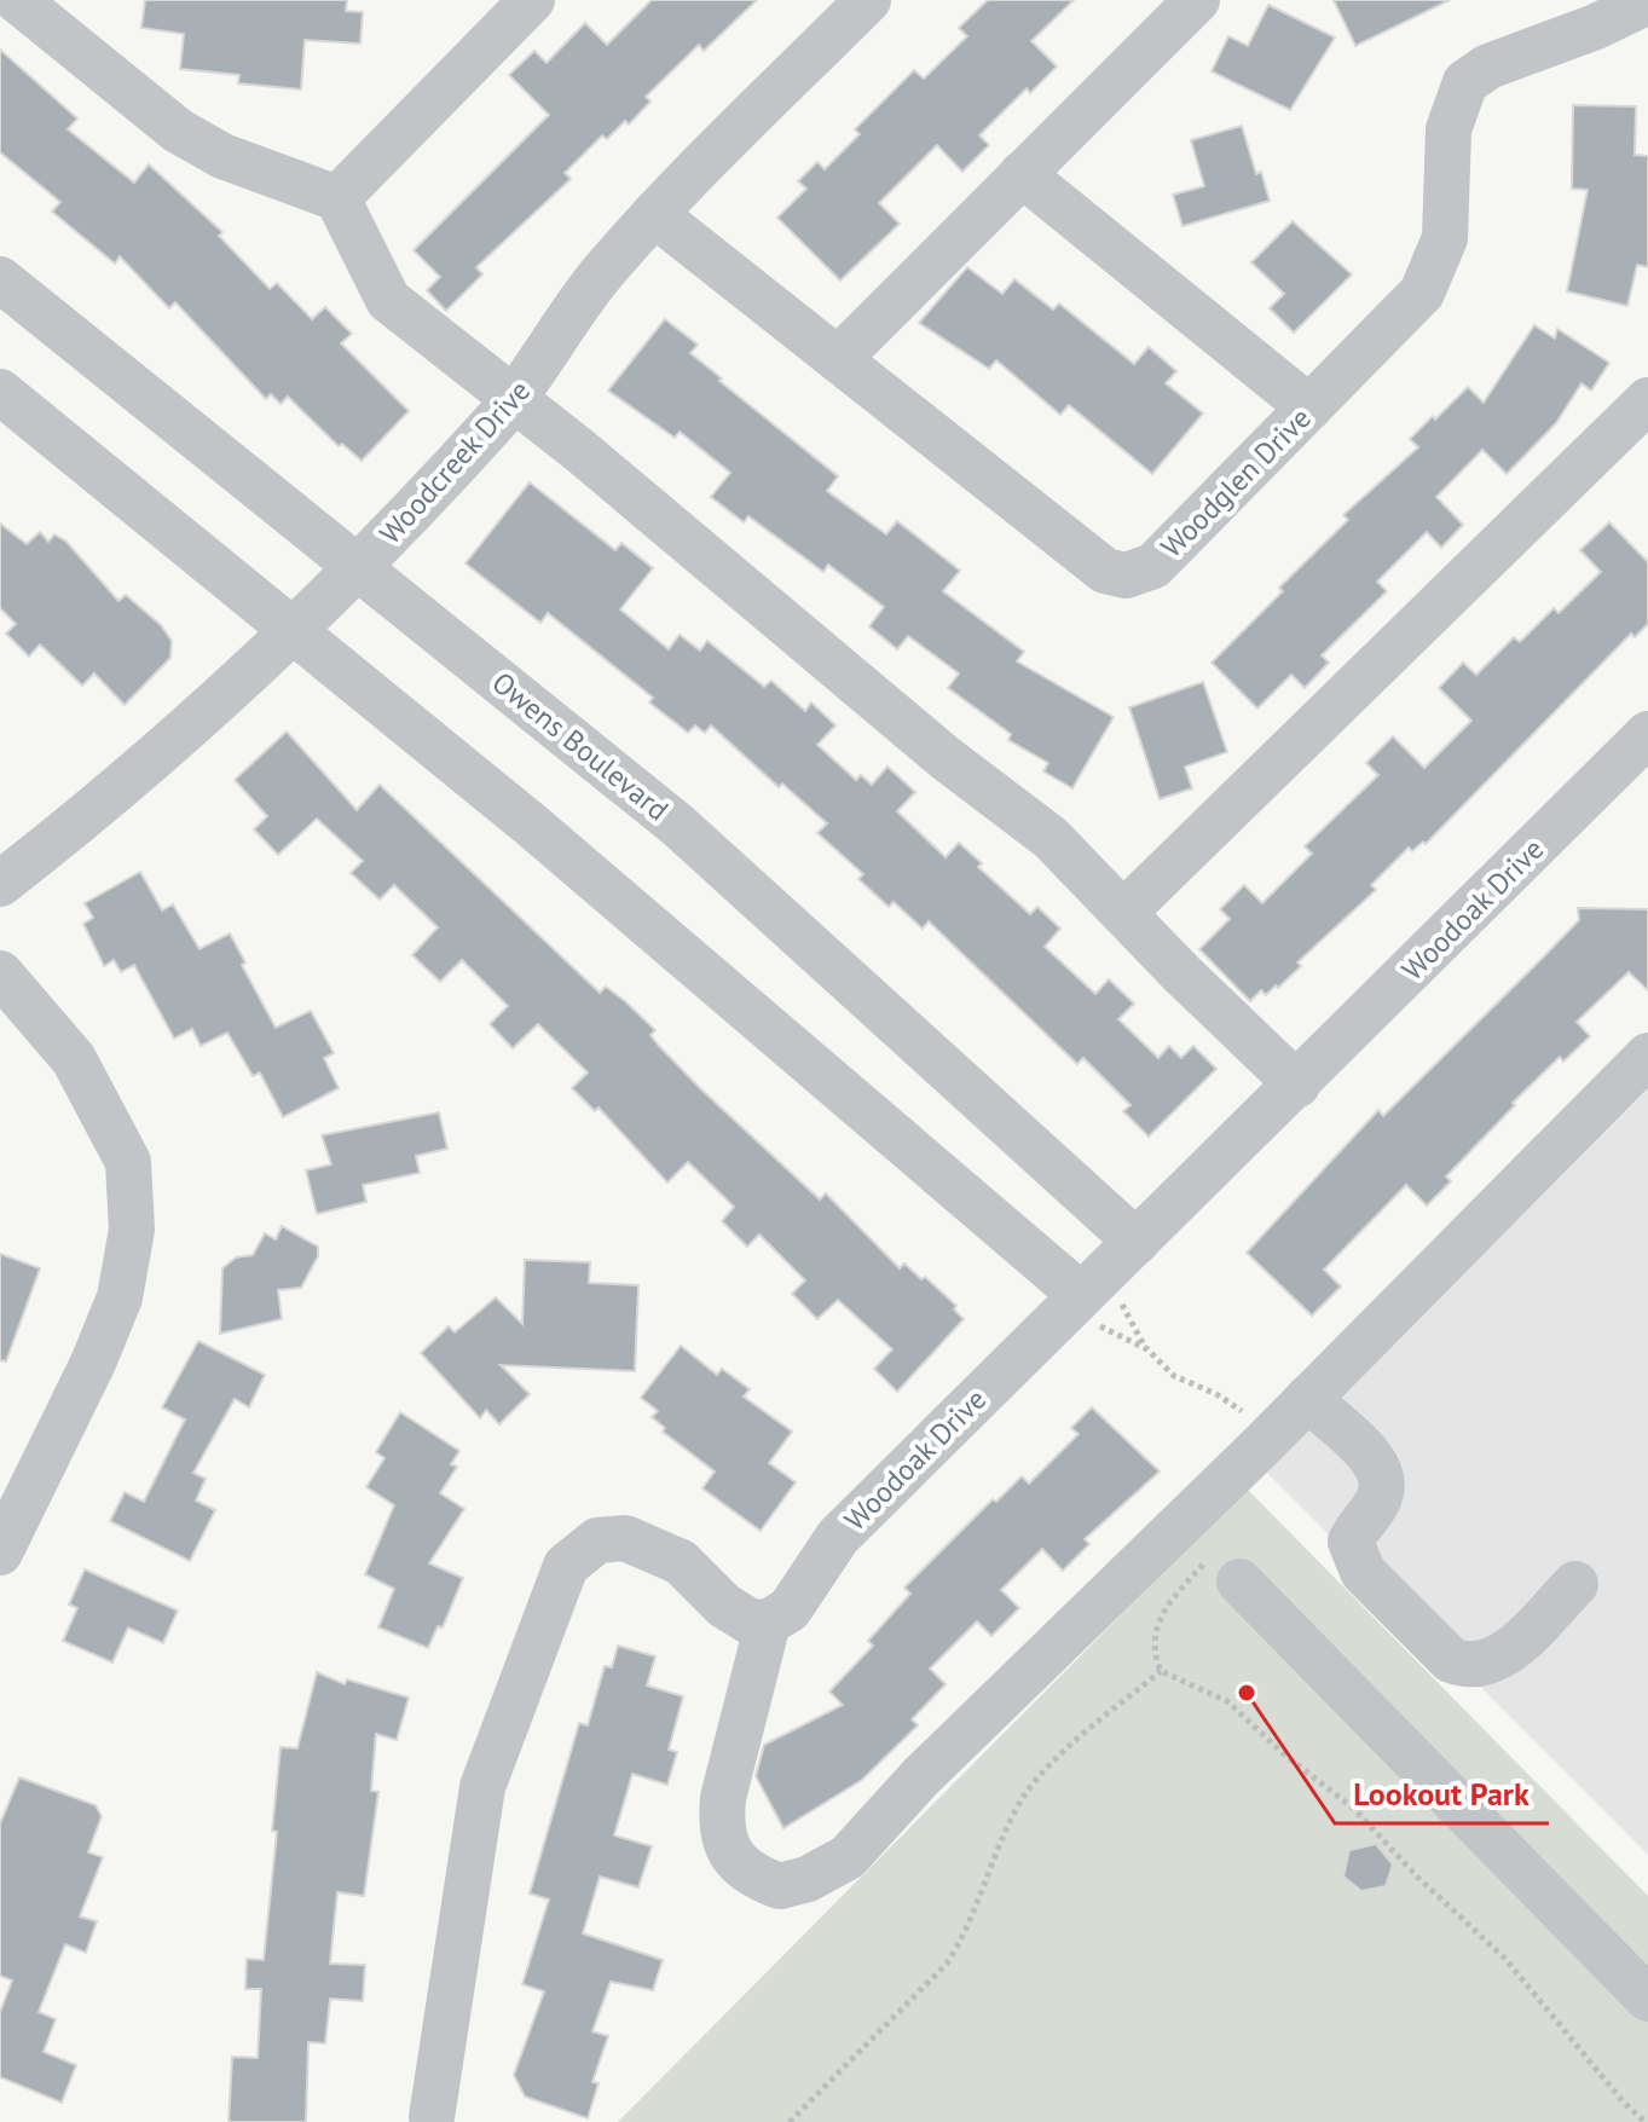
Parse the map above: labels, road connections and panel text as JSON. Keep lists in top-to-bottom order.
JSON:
{
  "streets": {
    "street": [
      "Woodcreek Drive",
      "Woodglen Drive",
      "Owens Boulevard",
      "Woodoak Drive"
    ]
  },
  "crossings": [
    ["Woodcreek Drive", "Woodglen Drive"],
    ["Woodcreek Drive", "Owens Boulevard"],
    ["Owens Boulevard", "Woodoak Drive"]
  ],
  "places": ["Lookout Park"]
}
